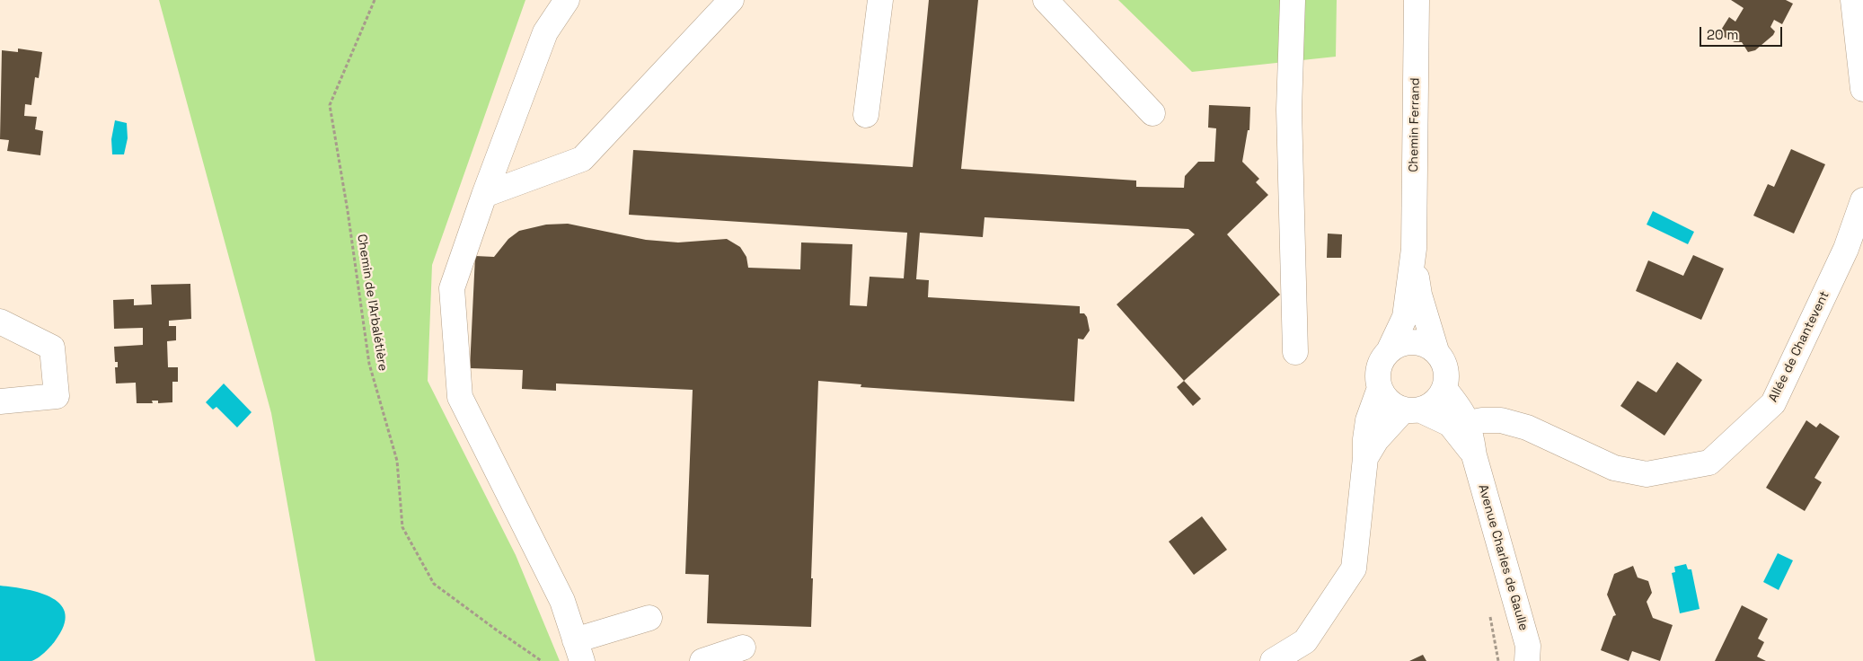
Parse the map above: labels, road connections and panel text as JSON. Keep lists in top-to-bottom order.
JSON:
{
  "streets": {
    "street": ["Chemin Ferrand", "Allée de Chantevent", "Avenue Charles de Gaulle"],
    "path": ["Chemin de l'Arbalétière"]
  },
  "crossings": [
    ["Chemin Ferrand", "Avenue Charles de Gaulle"],
    ["Allée de Chantevent", "Avenue Charles de Gaulle"]
  ],
  "scale_bar": "20 m"
}
